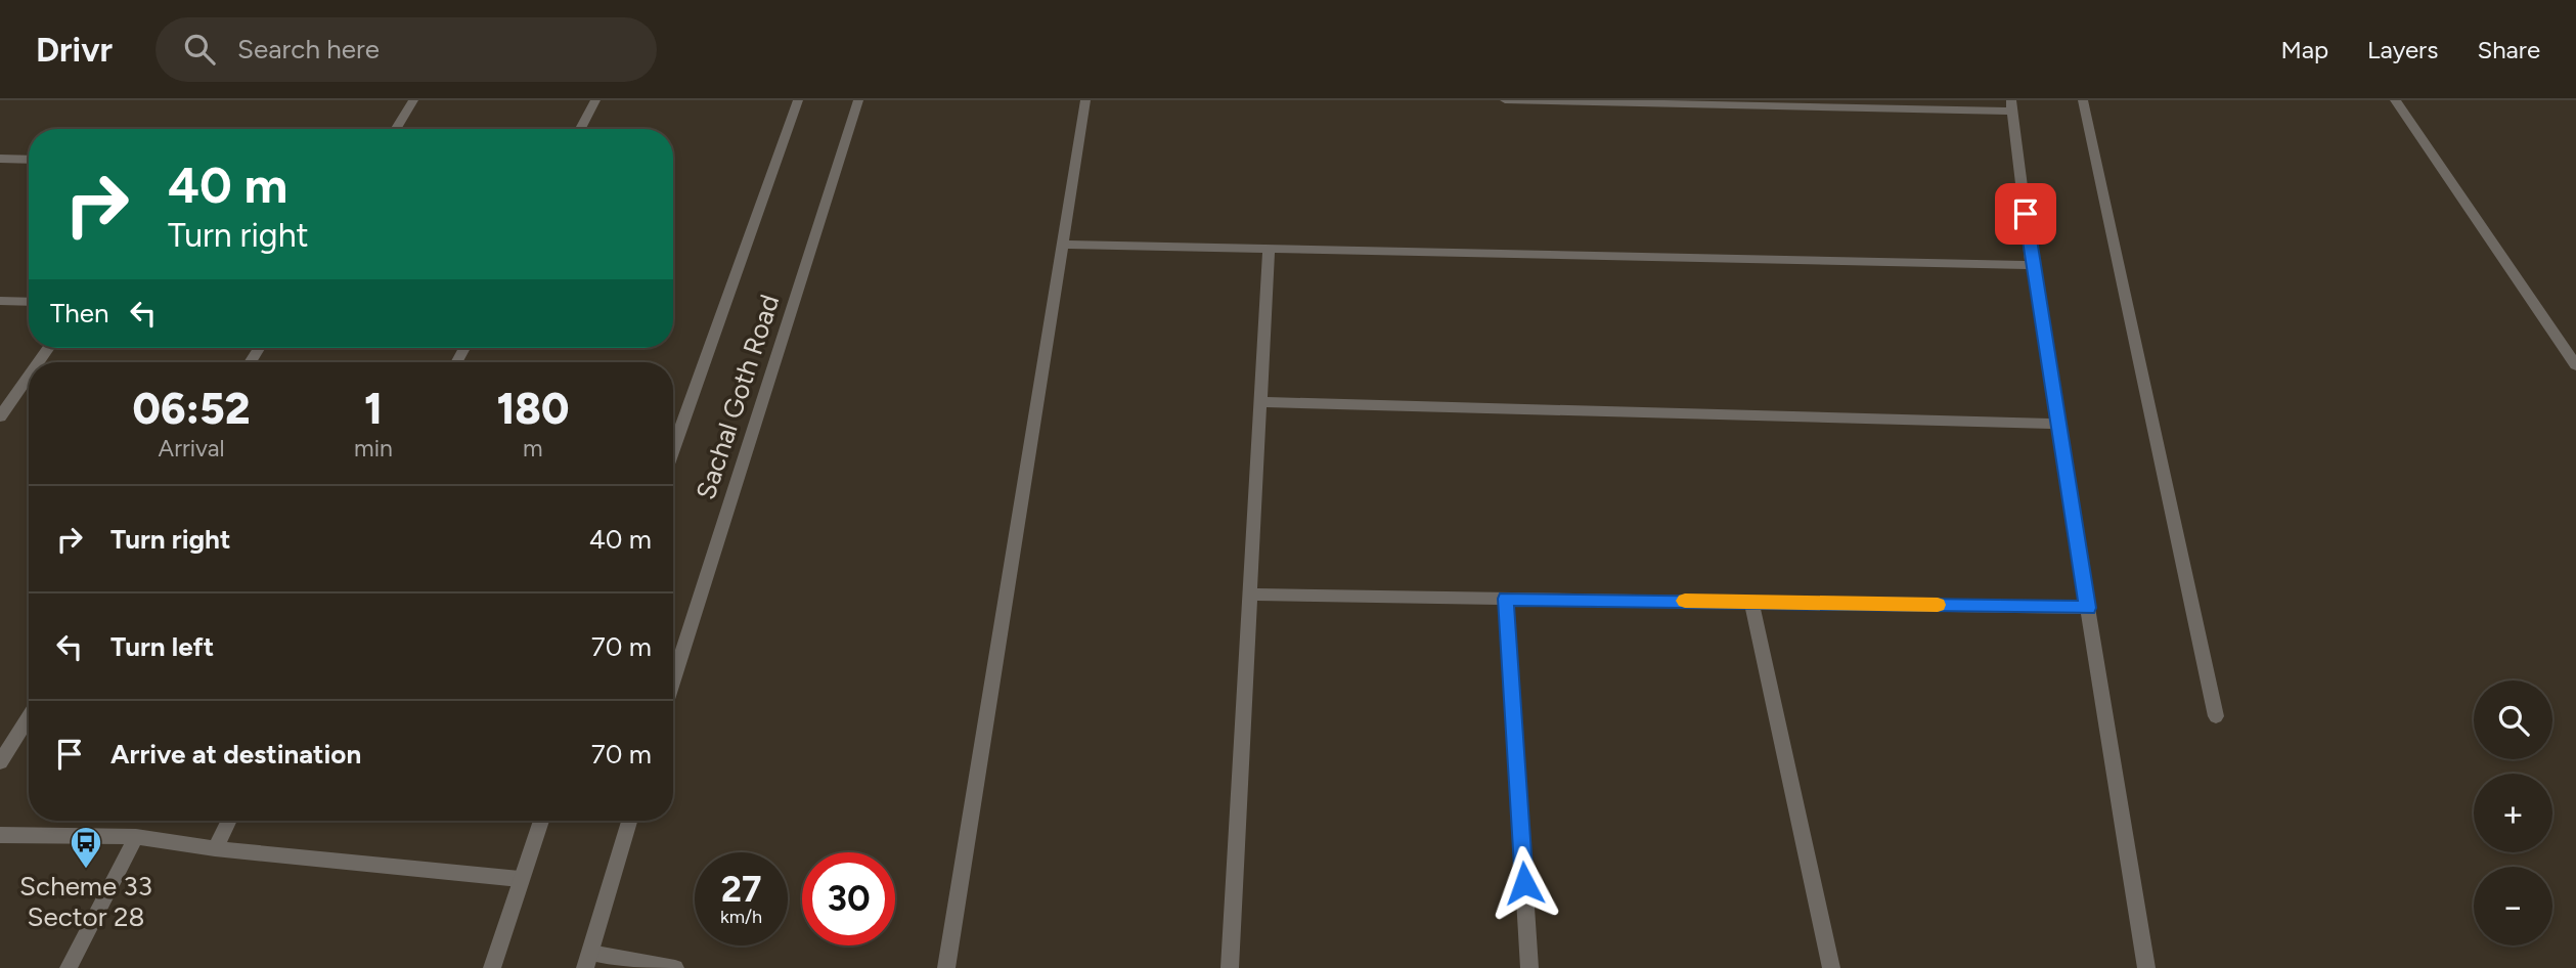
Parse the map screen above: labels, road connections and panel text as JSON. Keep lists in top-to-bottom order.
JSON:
{
  "streets": {
    "street": ["Sachal Goth Road"]
  },
  "places": {
    "bus stop": ["Scheme 33 Sector 28"]
  },
  "page": {
    "header": "Drivr",
    "search": "Search here",
    "nav": ["Map", "Layers", "Share"],
    "turn": ["40 m", "Turn right"],
    "then": "Then",
    "eta": [
      "06:52",
      "Arrival",
      "1",
      "min",
      "180",
      "m"
    ],
    "list": [
      {
        "name": "Turn right",
        "value": "40 m"
      },
      {
        "name": "Turn left",
        "value": "70 m"
      },
      {
        "name": "Arrive at destination",
        "value": "70 m"
      }
    ],
    "map_buttons": ["+", "−"],
    "speed": "27 km/h",
    "limit": "30"
  }
}
